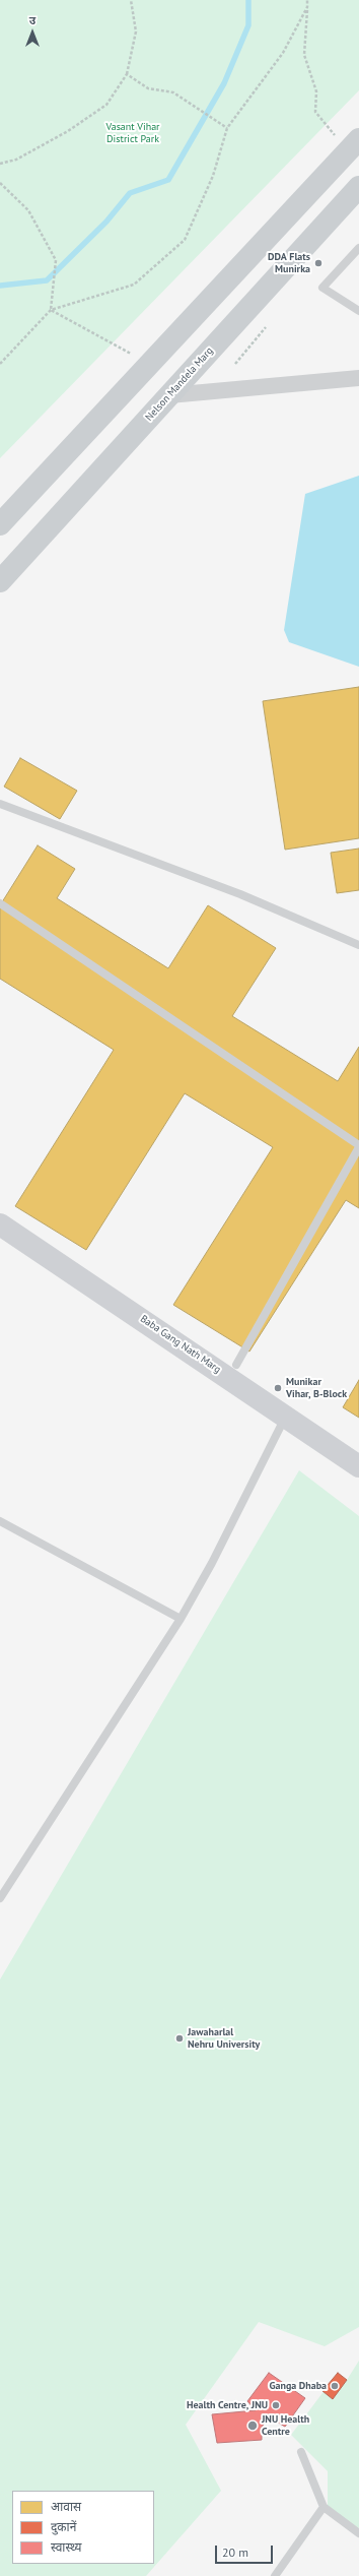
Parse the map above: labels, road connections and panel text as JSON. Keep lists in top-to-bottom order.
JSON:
{
  "streets": {
    "main road": ["Nelson Mandela Marg"],
    "street": ["Baba Gang Nath Marg"]
  },
  "parks": ["Vasant Vihar District Park"],
  "places": [
    "DDA Flats Munirka",
    "Munikar Vihar, B-Block",
    "Jawaharlal Nehru University",
    "Ganga Dhaba",
    "Health Centre, JNU",
    "JNU Health Centre"
  ],
  "legend": ["आवास", "दुकानें", "स्वास्थ्य"],
  "scale_bar": "20 m",
  "north": "top"
}
